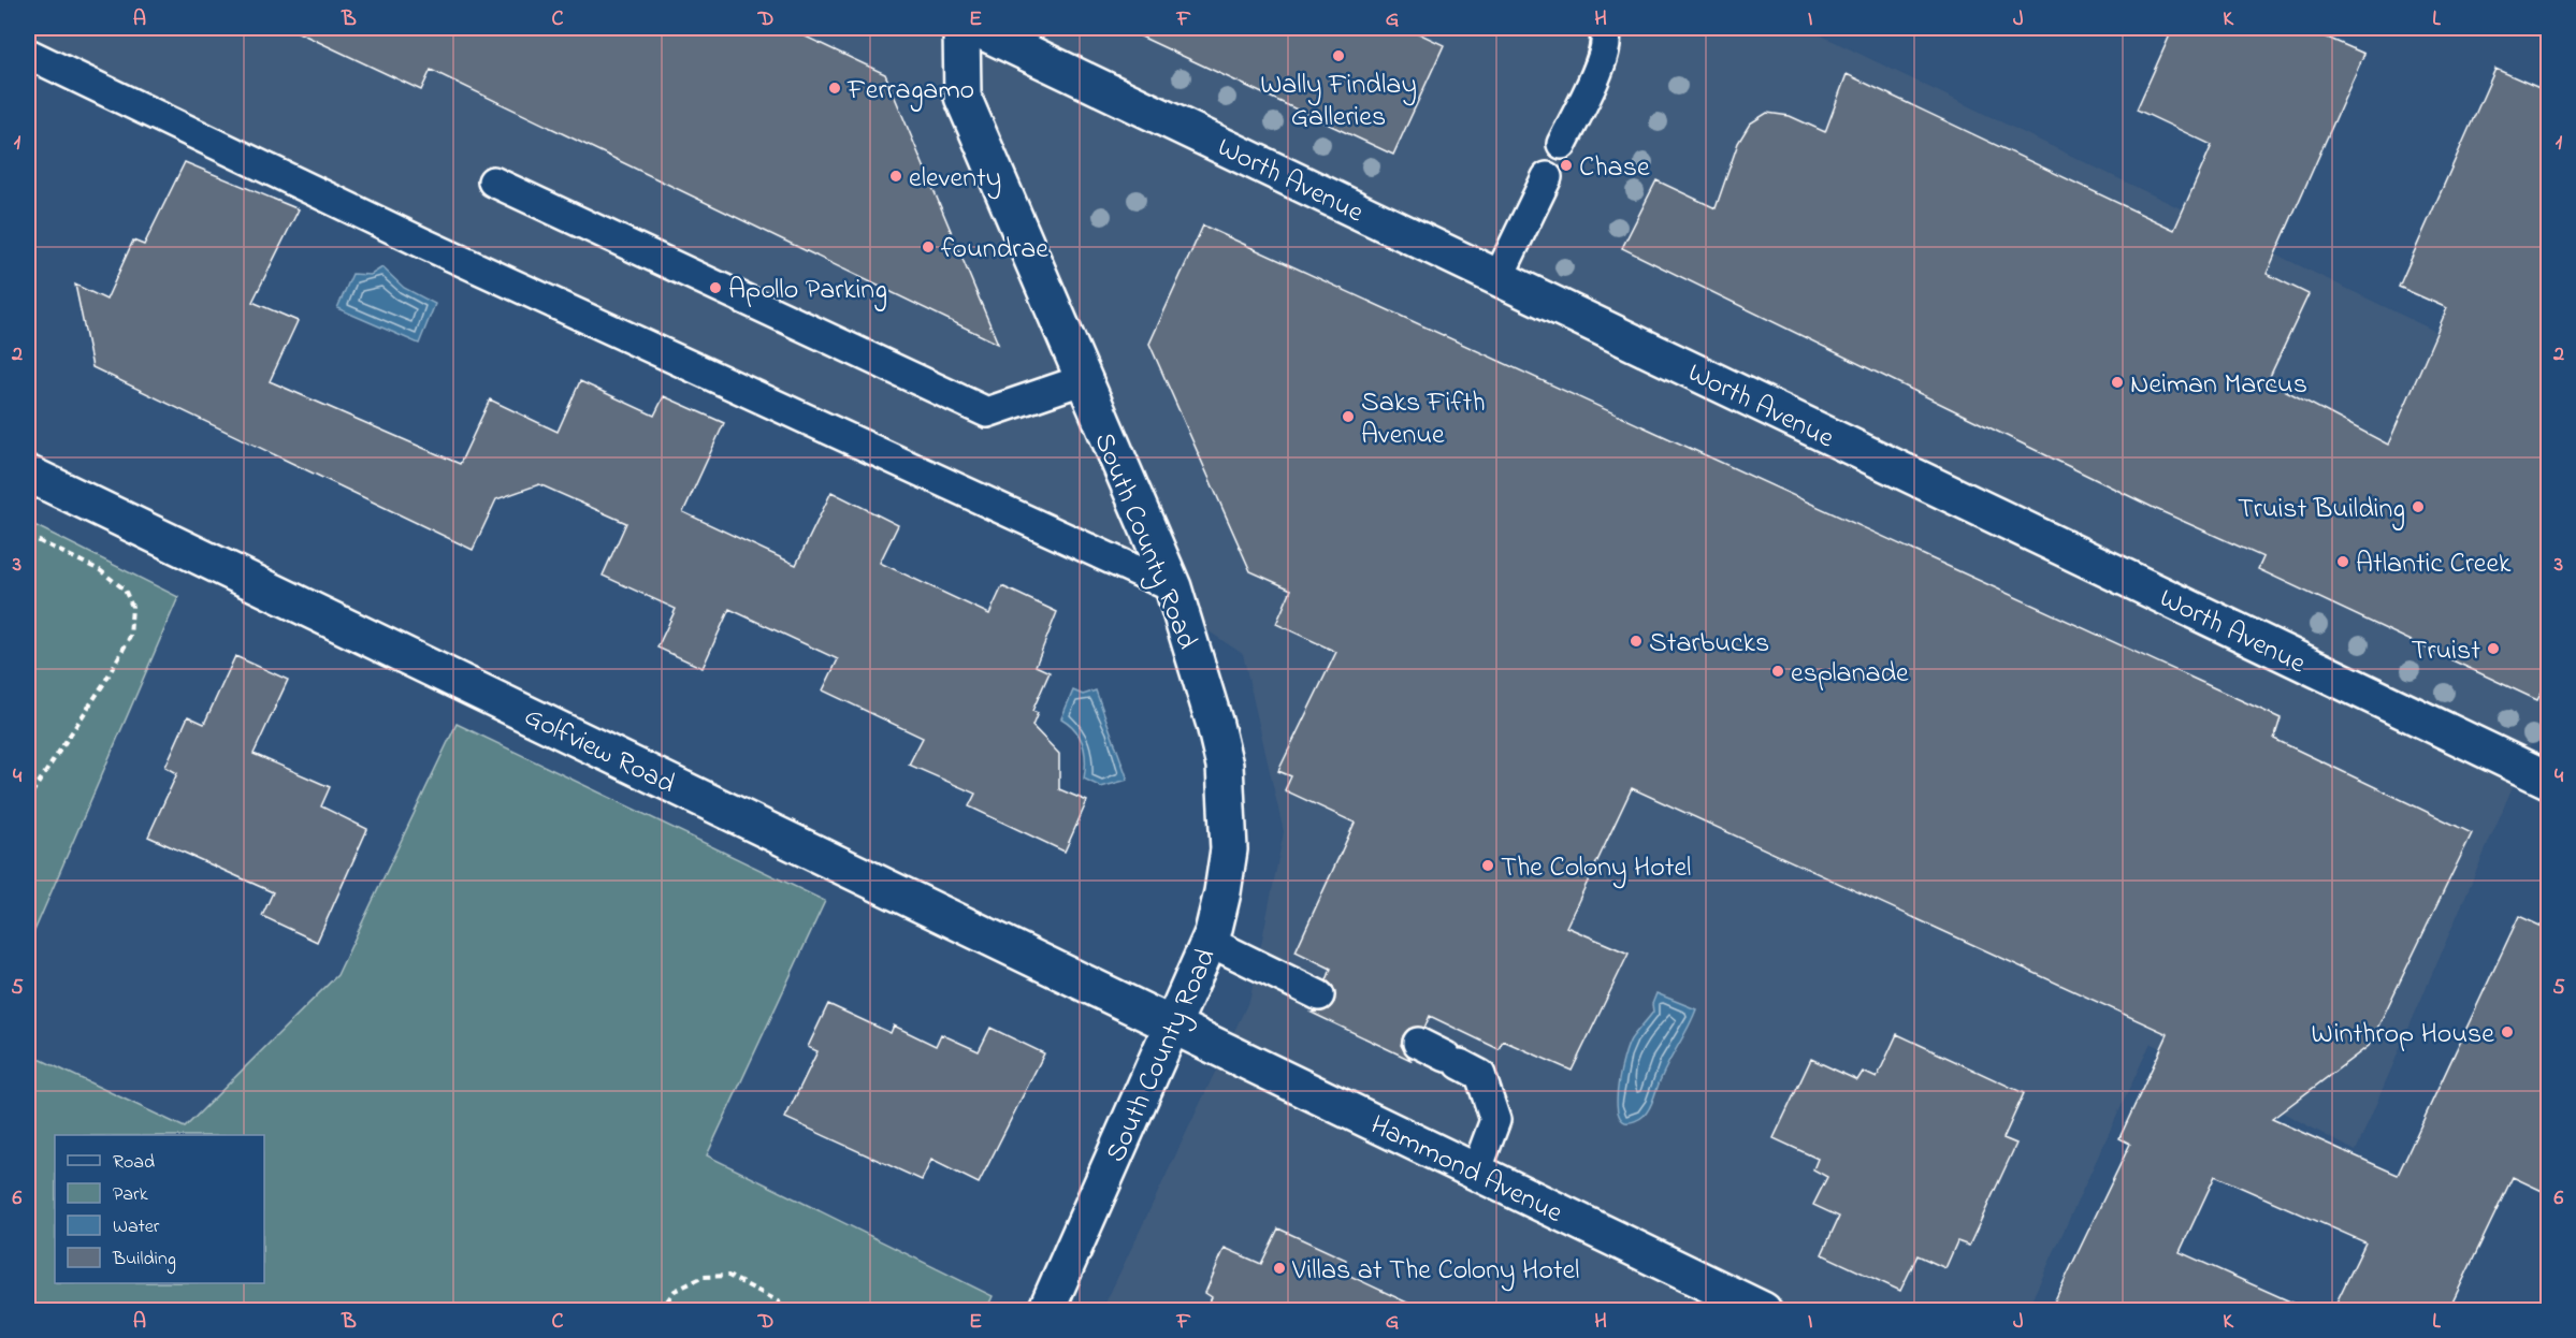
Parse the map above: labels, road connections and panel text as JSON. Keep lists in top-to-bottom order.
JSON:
{
  "streets": {
    "street": [
      "Worth Avenue",
      "South County Road",
      "Golfview Road",
      "Hammond Avenue"
    ]
  },
  "crossings": [
    ["South County Road", "Golfview Road"],
    ["South County Road", "Hammond Avenue"],
    ["Golfview Road", "Hammond Avenue"]
  ],
  "places": [
    "Wally Findlay Galleries",
    "Ferragamo",
    "Chase",
    "eleventy",
    "foundrae",
    "Apollo Parking",
    "Neiman Marcus",
    "Saks Fifth Avenue",
    "Truist Building",
    "Atlantic Creek",
    "Starbucks",
    "Truist",
    "esplanade",
    "The Colony Hotel",
    "Winthrop House",
    "Villas at The Colony Hotel"
  ],
  "legend": [
    "Road",
    "Park",
    "Water",
    "Building"
  ],
  "grid": {
    "columns": [
      "A",
      "B",
      "C",
      "D",
      "E",
      "F",
      "G",
      "H",
      "I",
      "J",
      "K",
      "L"
    ],
    "rows": [
      "1",
      "2",
      "3",
      "4",
      "5",
      "6"
    ]
  }
}
